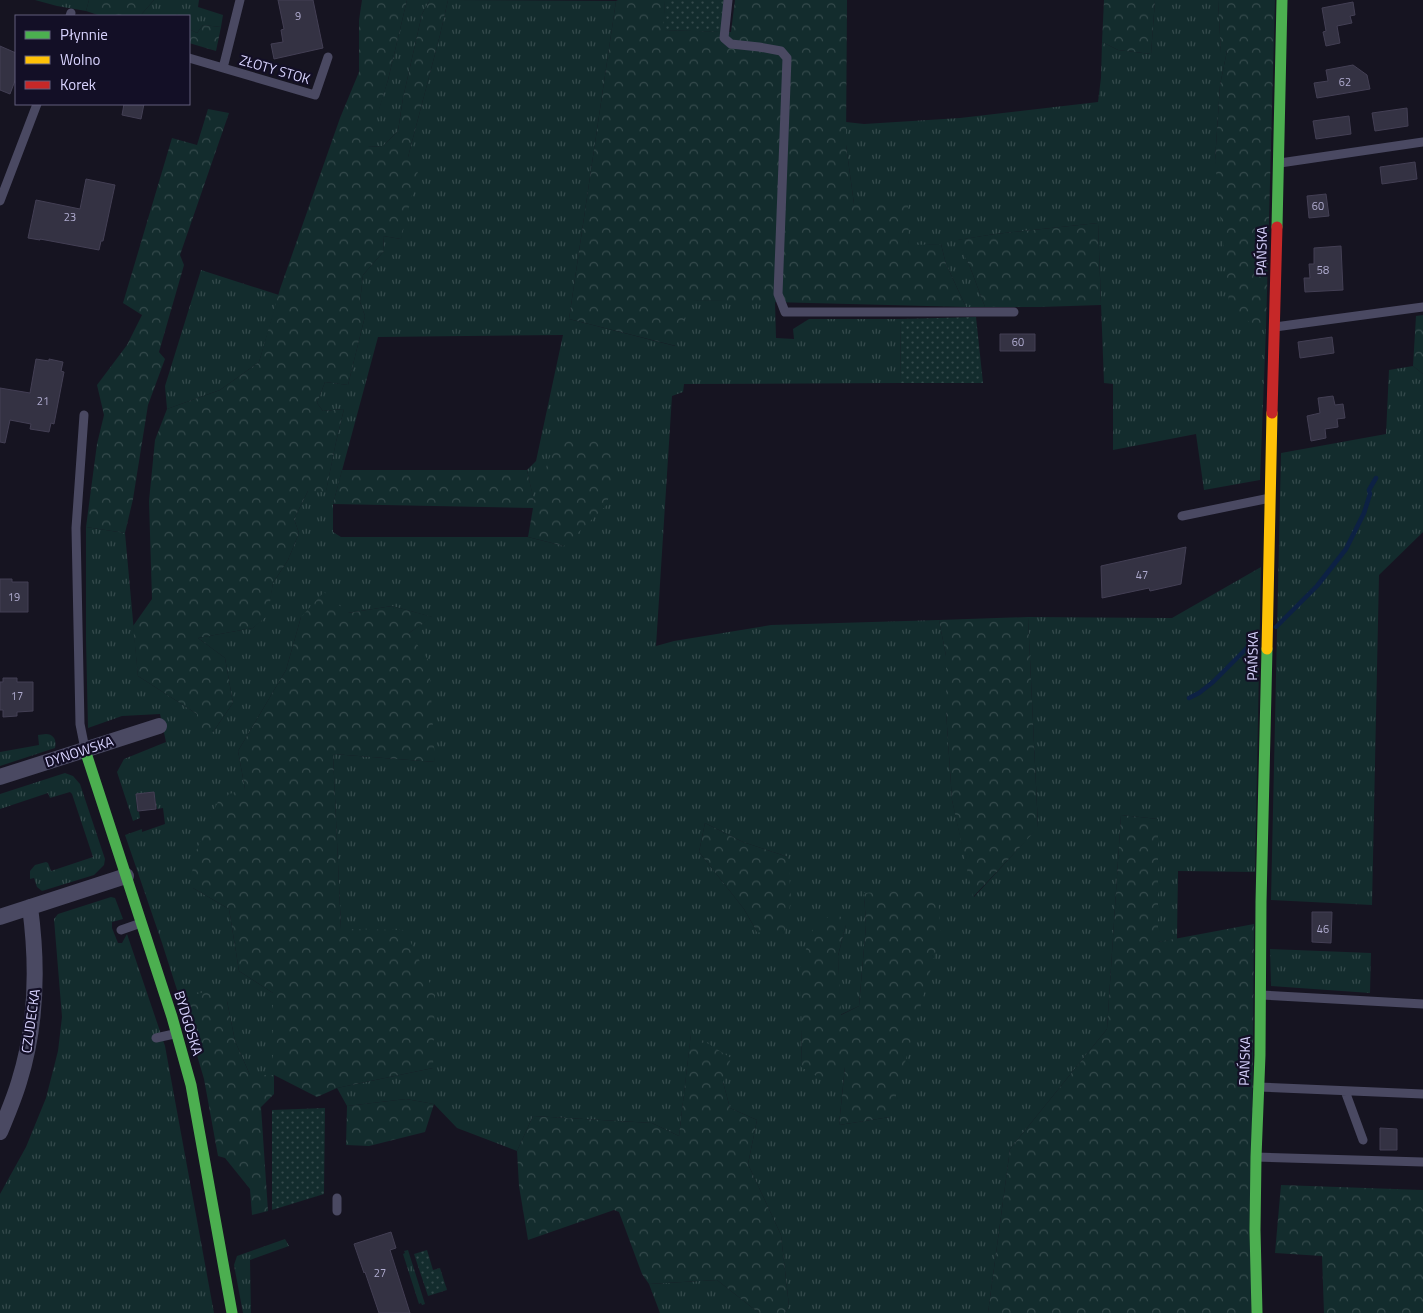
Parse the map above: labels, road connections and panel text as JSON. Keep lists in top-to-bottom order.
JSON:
{
  "streets": {
    "street": [
      "PAŃSKA",
      "DYNOWSKA",
      "CZUDECKA",
      "BYDGOSKA"
    ],
    "lane": ["ZŁOTY STOK"]
  },
  "crossings": [
    ["DYNOWSKA", "BYDGOSKA"]
  ],
  "house_numbers": [
    "9",
    "62",
    "60",
    "23",
    "58",
    "60",
    "21",
    "47",
    "19",
    "17",
    "46",
    "27"
  ],
  "legend": ["Płynnie", "Wolno", "Korek"]
}
